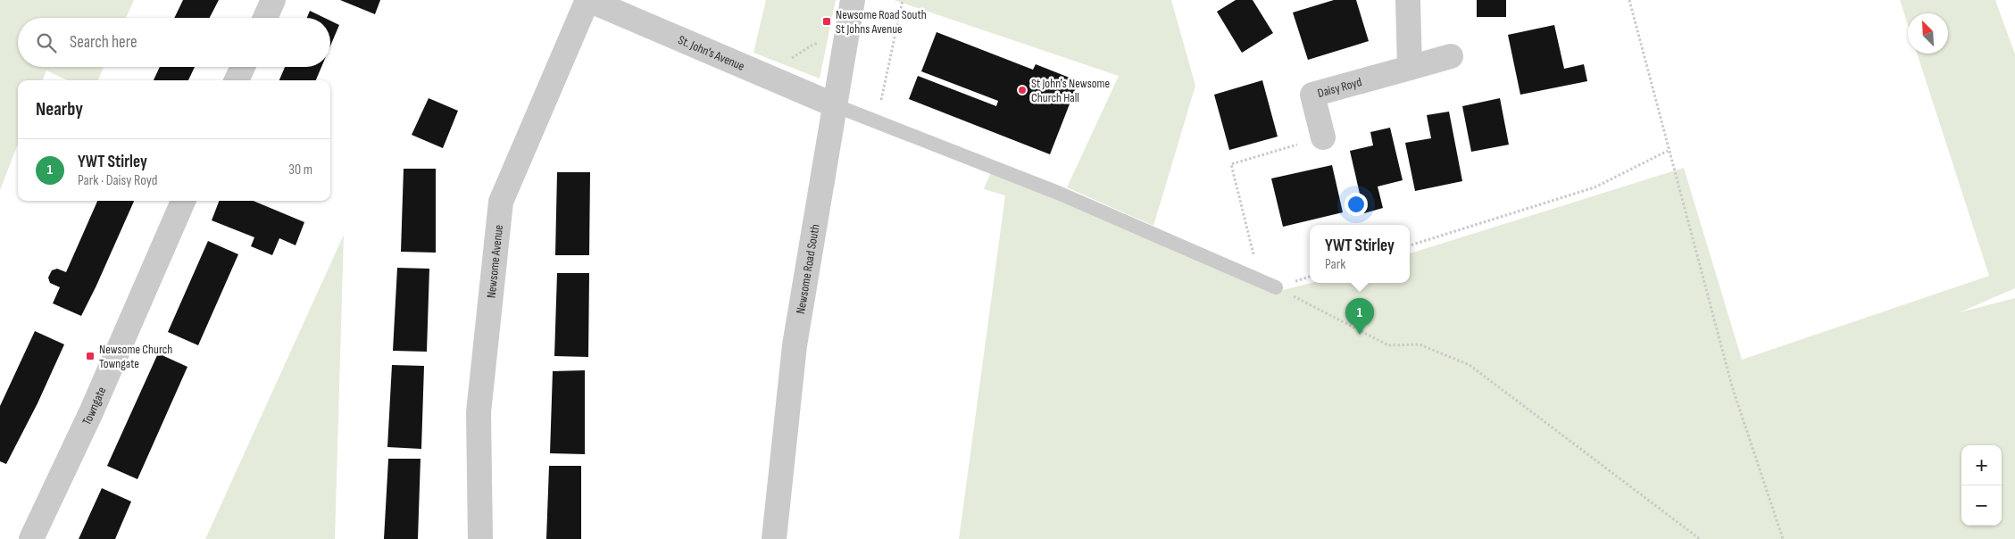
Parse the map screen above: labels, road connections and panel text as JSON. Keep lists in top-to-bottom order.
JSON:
{
  "streets": {
    "street": [
      "St. John's Avenue",
      "Daisy Royd",
      "Newsome Avenue",
      "Newsome Road South",
      "Towngate"
    ]
  },
  "crossings": [
    ["St. John's Avenue", "Newsome Avenue"],
    ["St. John's Avenue", "Newsome Road South"]
  ],
  "places": {
    "transit": ["Newsome Road South St Johns Avenue", "Newsome Church Towngate"],
    "other": ["St John's Newsome Church Hall"]
  },
  "north": "top left",
  "page": {
    "search": "Search here",
    "heading": "Nearby",
    "list": [
      {
        "mark": "1",
        "name": "YWT Stirley",
        "note": "Park · Daisy Royd",
        "value": "30 m"
      }
    ],
    "popup": ["YWT Stirley", "Park"],
    "pins": "1",
    "map_buttons": ["+", "−"]
  }
}
